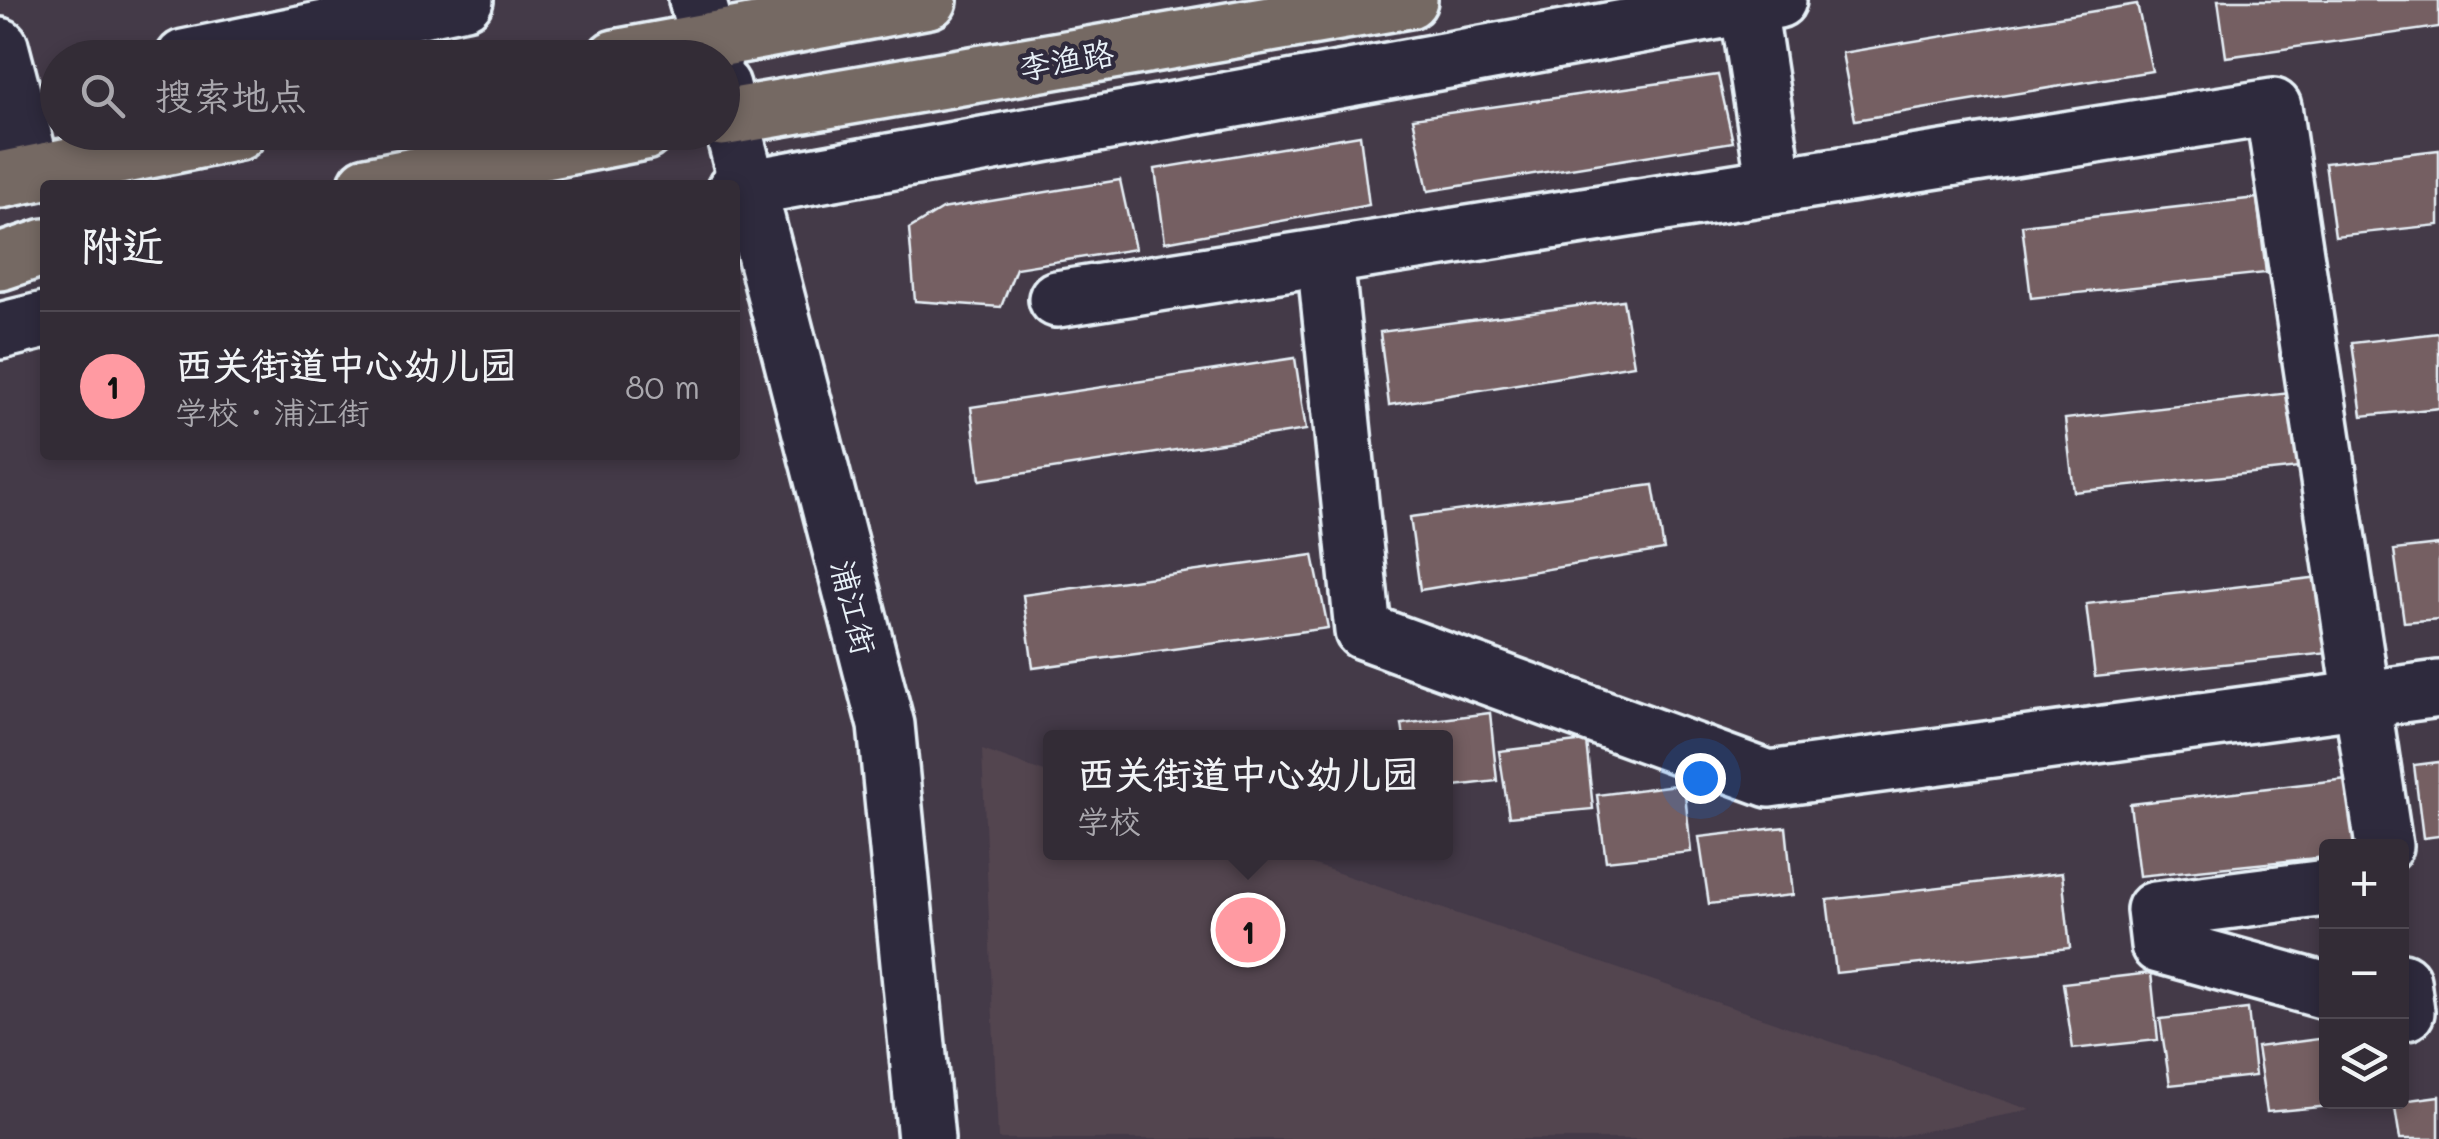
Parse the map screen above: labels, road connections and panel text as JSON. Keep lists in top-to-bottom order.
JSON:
{
  "streets": {
    "main road": ["李渔路"],
    "street": ["浦江街"]
  },
  "page": {
    "search": "搜索地点",
    "heading": "附近",
    "list": [
      {
        "mark": "1",
        "name": "西关街道中心幼儿园",
        "note": "学校 · 浦江街",
        "value": "80 m"
      }
    ],
    "popup": ["西关街道中心幼儿园", "学校"],
    "map_buttons": ["+", "−"],
    "pins": "1"
  }
}
